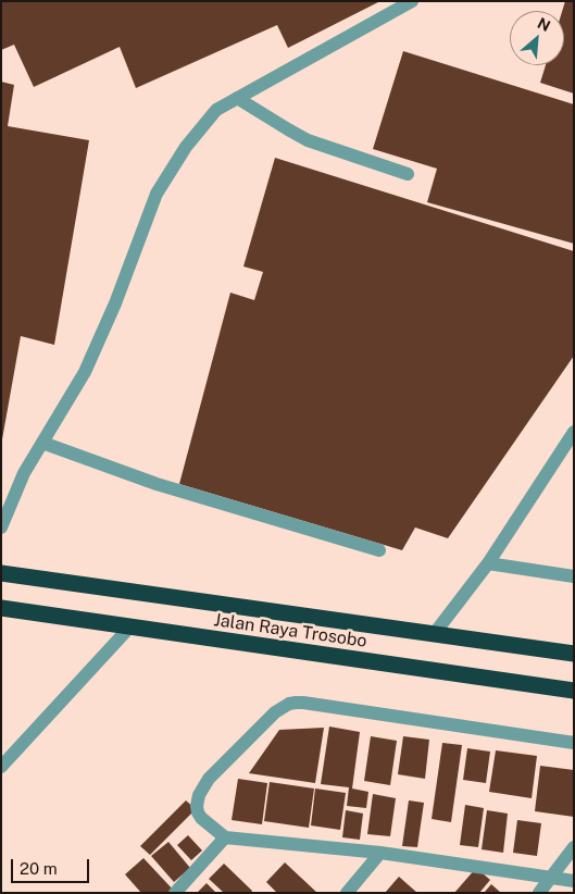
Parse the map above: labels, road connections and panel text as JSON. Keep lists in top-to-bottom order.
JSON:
{
  "streets": {
    "highway": ["Jalan Raya Trosobo"]
  },
  "scale_bar": "20 m",
  "north": "top right"
}
